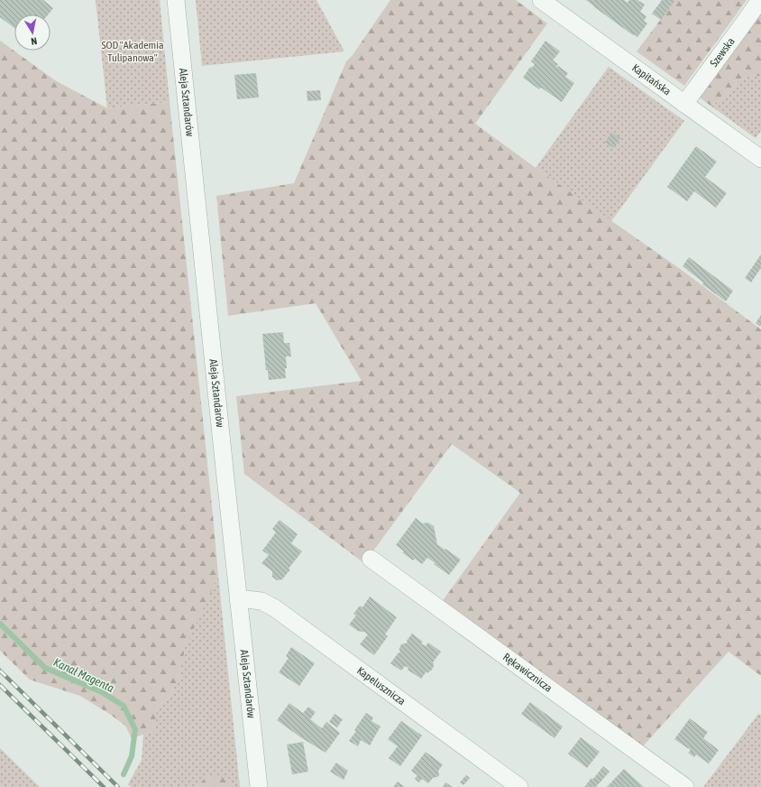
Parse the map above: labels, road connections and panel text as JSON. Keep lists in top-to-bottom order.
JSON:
{
  "streets": {
    "street": [
      "Szewska",
      "Kapitańska",
      "Aleja Sztandarów",
      "Rękawicznicza",
      "Kapelusznicza"
    ]
  },
  "crossings": [
    ["Szewska", "Kapitańska"],
    ["Aleja Sztandarów", "Kapelusznicza"]
  ],
  "water": ["Kanał Magenta"],
  "parks": ["SOD \"Akademia Tulipanowa\""],
  "north": "bottom"
}
